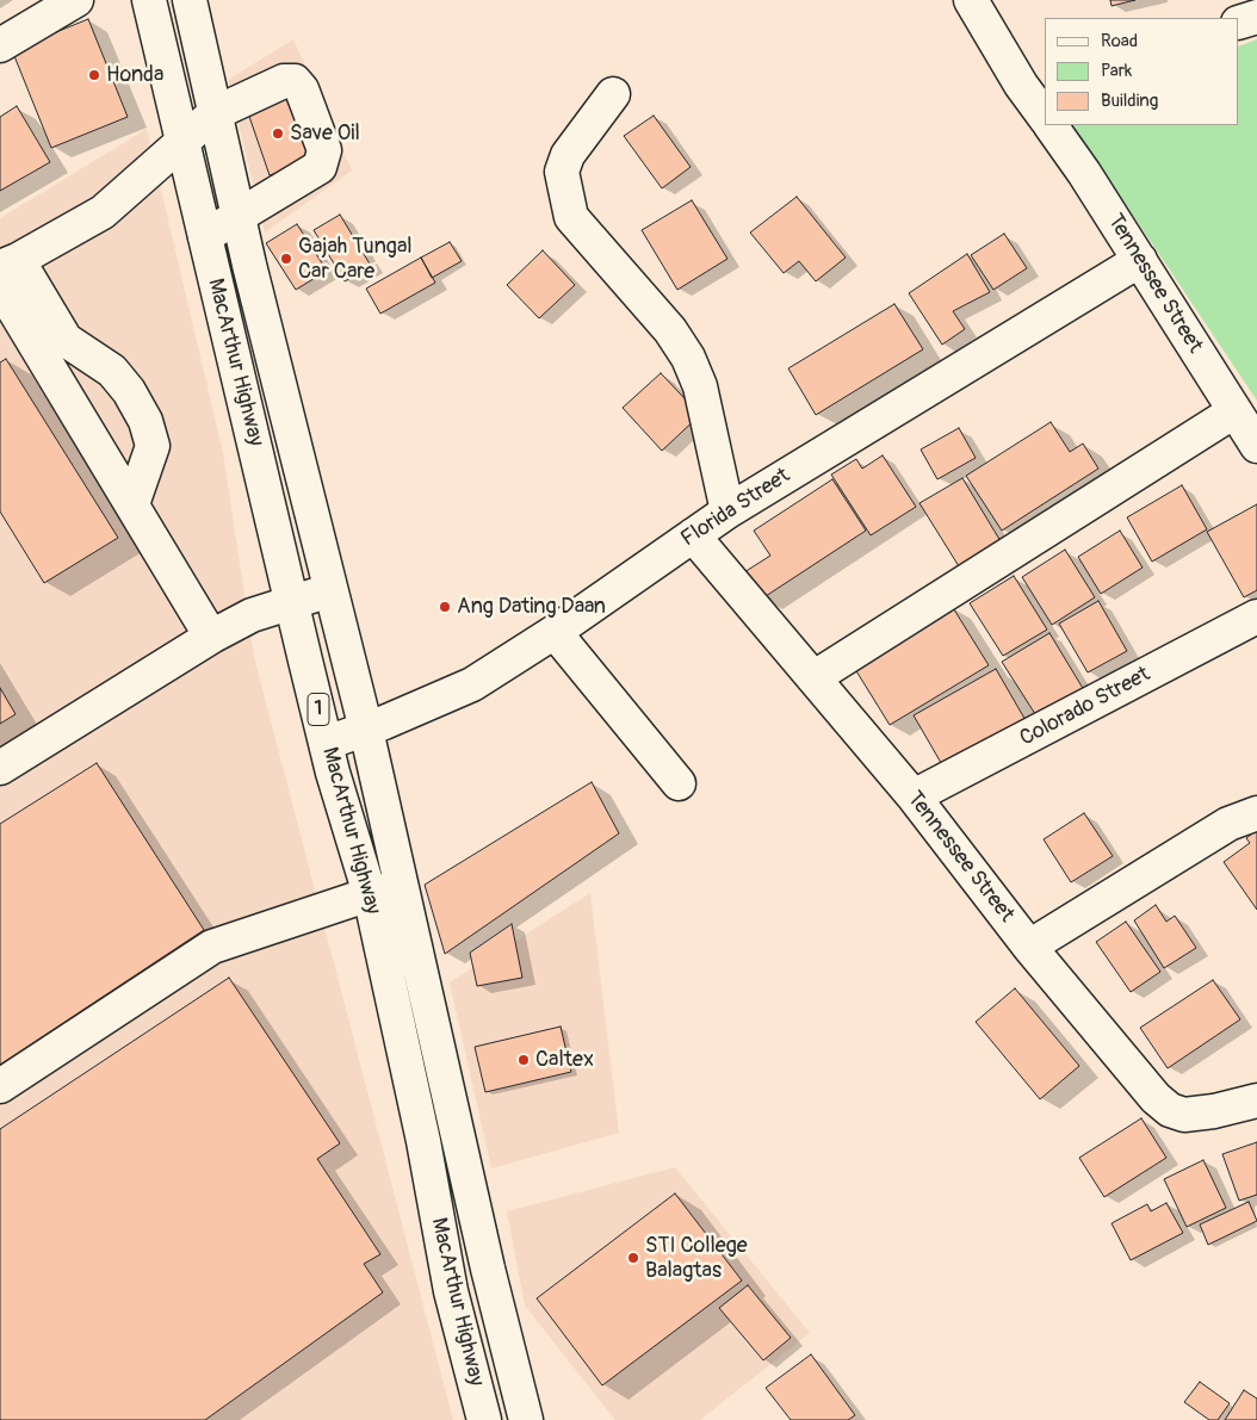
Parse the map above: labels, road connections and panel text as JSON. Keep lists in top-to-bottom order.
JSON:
{
  "streets": {
    "main road": [
      "Tennessee Street",
      "MacArthur Highway",
      "Florida Street",
      "Colorado Street",
      "1"
    ]
  },
  "crossings": [
    ["Tennessee Street", "Florida Street"],
    ["Tennessee Street", "Colorado Street"],
    ["MacArthur Highway", "Florida Street"]
  ],
  "places": [
    "Honda",
    "Save Oil",
    "Gajah Tungal Car Care",
    "Ang Dating Daan",
    "Caltex",
    "STI College Balagtas"
  ],
  "legend": ["Road", "Park", "Building"]
}
